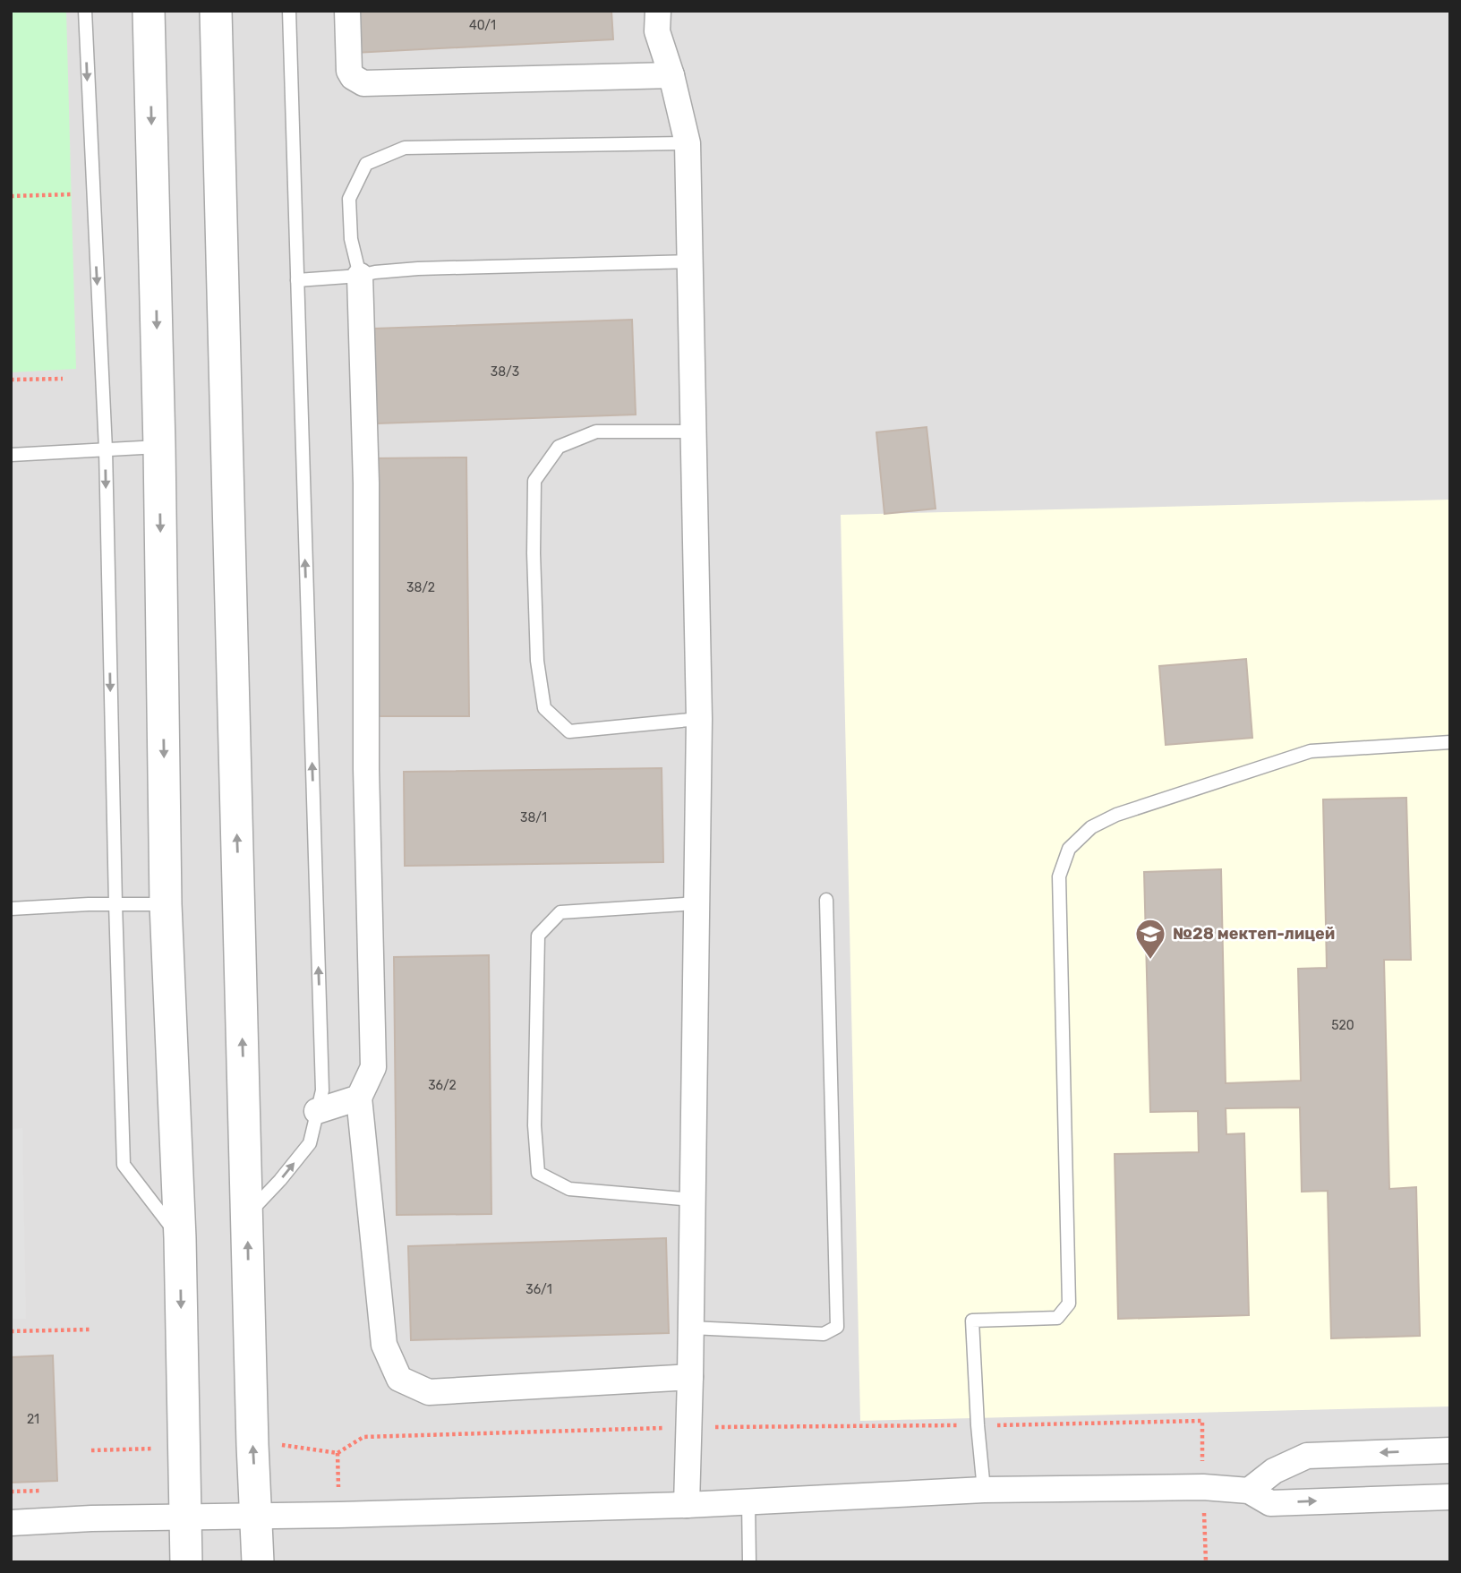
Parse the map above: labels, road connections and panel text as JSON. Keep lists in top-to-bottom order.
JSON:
{
  "places": {
    "school or university": ["№28 мектеп-лицей"]
  },
  "house_numbers": [
    "40/1",
    "38/3",
    "38/2",
    "38/1",
    "520",
    "36/2",
    "36/1",
    "21"
  ]
}
